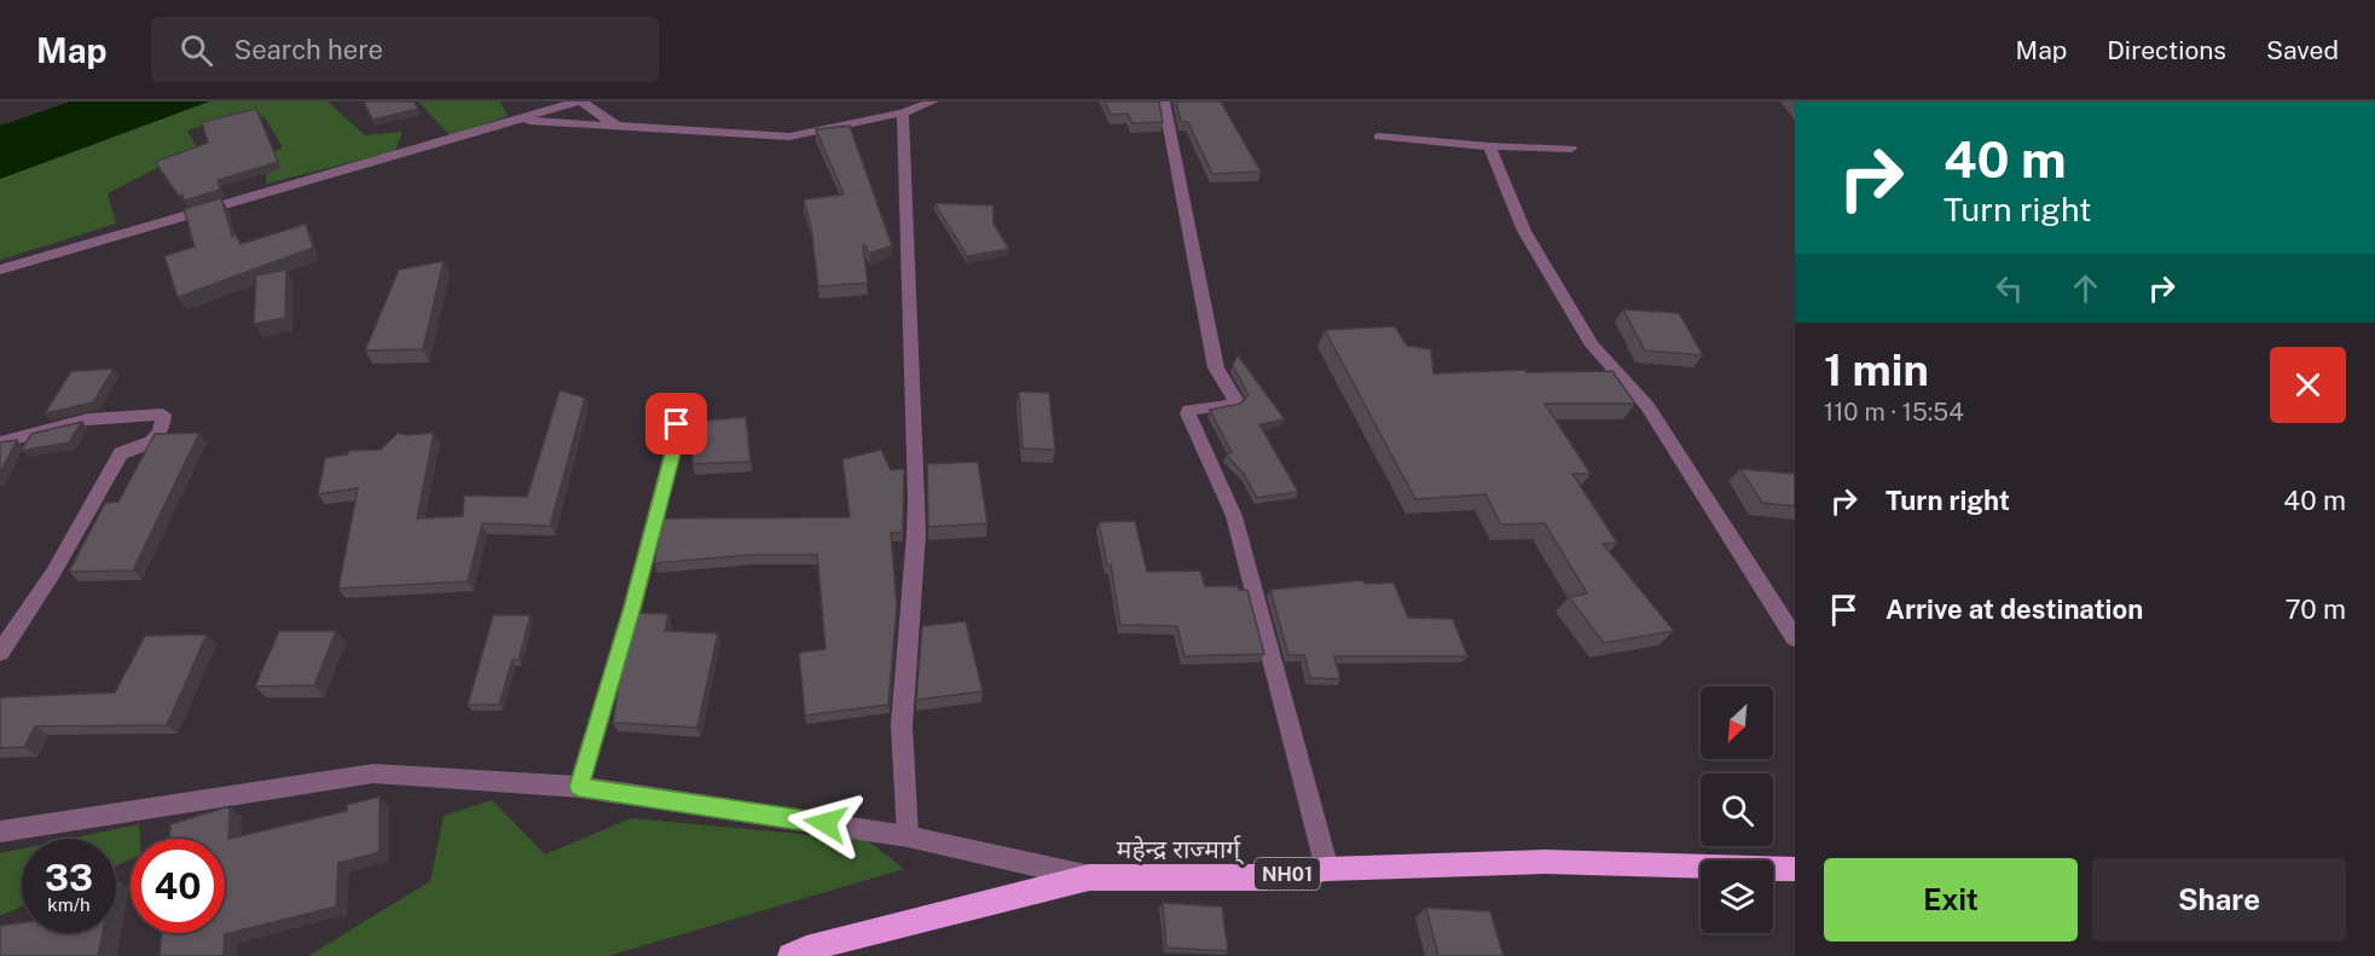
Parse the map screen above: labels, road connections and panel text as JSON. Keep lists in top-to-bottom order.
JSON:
{
  "streets": {
    "highway": ["महेन्द्र राज्मार्ग्", "NH01"]
  },
  "north": "bottom left",
  "page": {
    "header": "Map",
    "search": "Search here",
    "nav": ["Map", "Directions", "Saved"],
    "turn": ["40 m", "Turn right"],
    "heading": ["1 min", "110 m · 15:54"],
    "list": [
      {
        "name": "Turn right",
        "value": "40 m"
      },
      {
        "name": "Arrive at destination",
        "value": "70 m"
      }
    ],
    "speed": "33 km/h",
    "limit": "40",
    "buttons": ["Exit", "Share"]
  }
}
